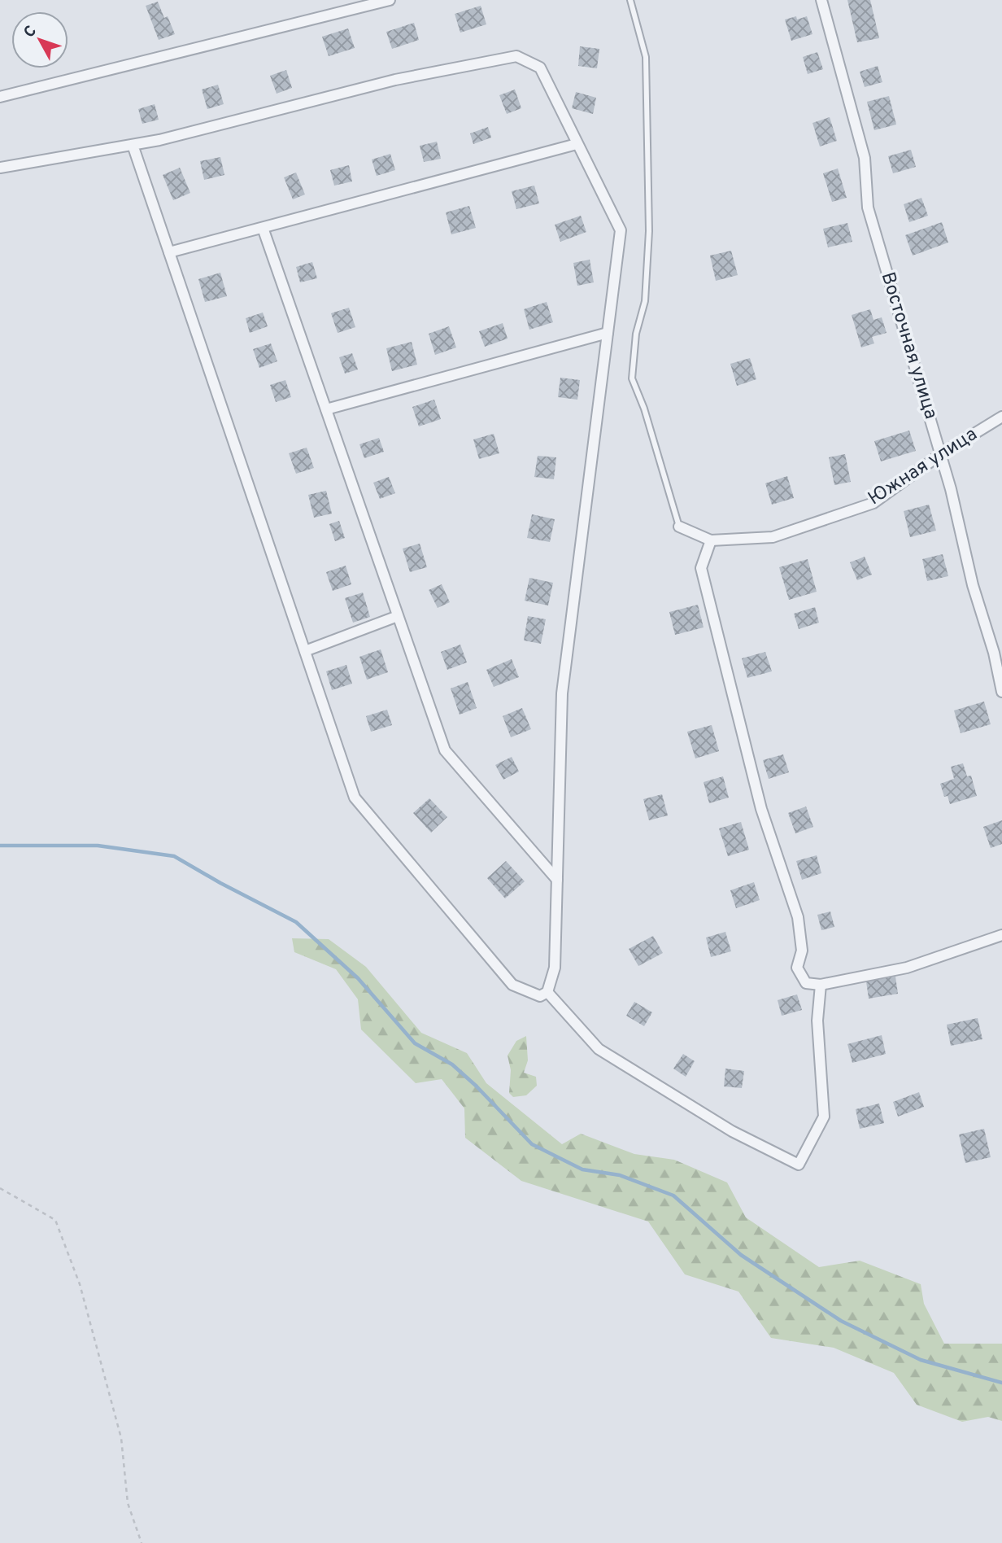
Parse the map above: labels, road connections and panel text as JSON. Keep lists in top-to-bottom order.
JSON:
{
  "streets": {
    "street": ["Восточная улица", "Южная улица"]
  },
  "crossings": [
    ["Восточная улица", "Южная улица"]
  ],
  "north": "top left"
}
